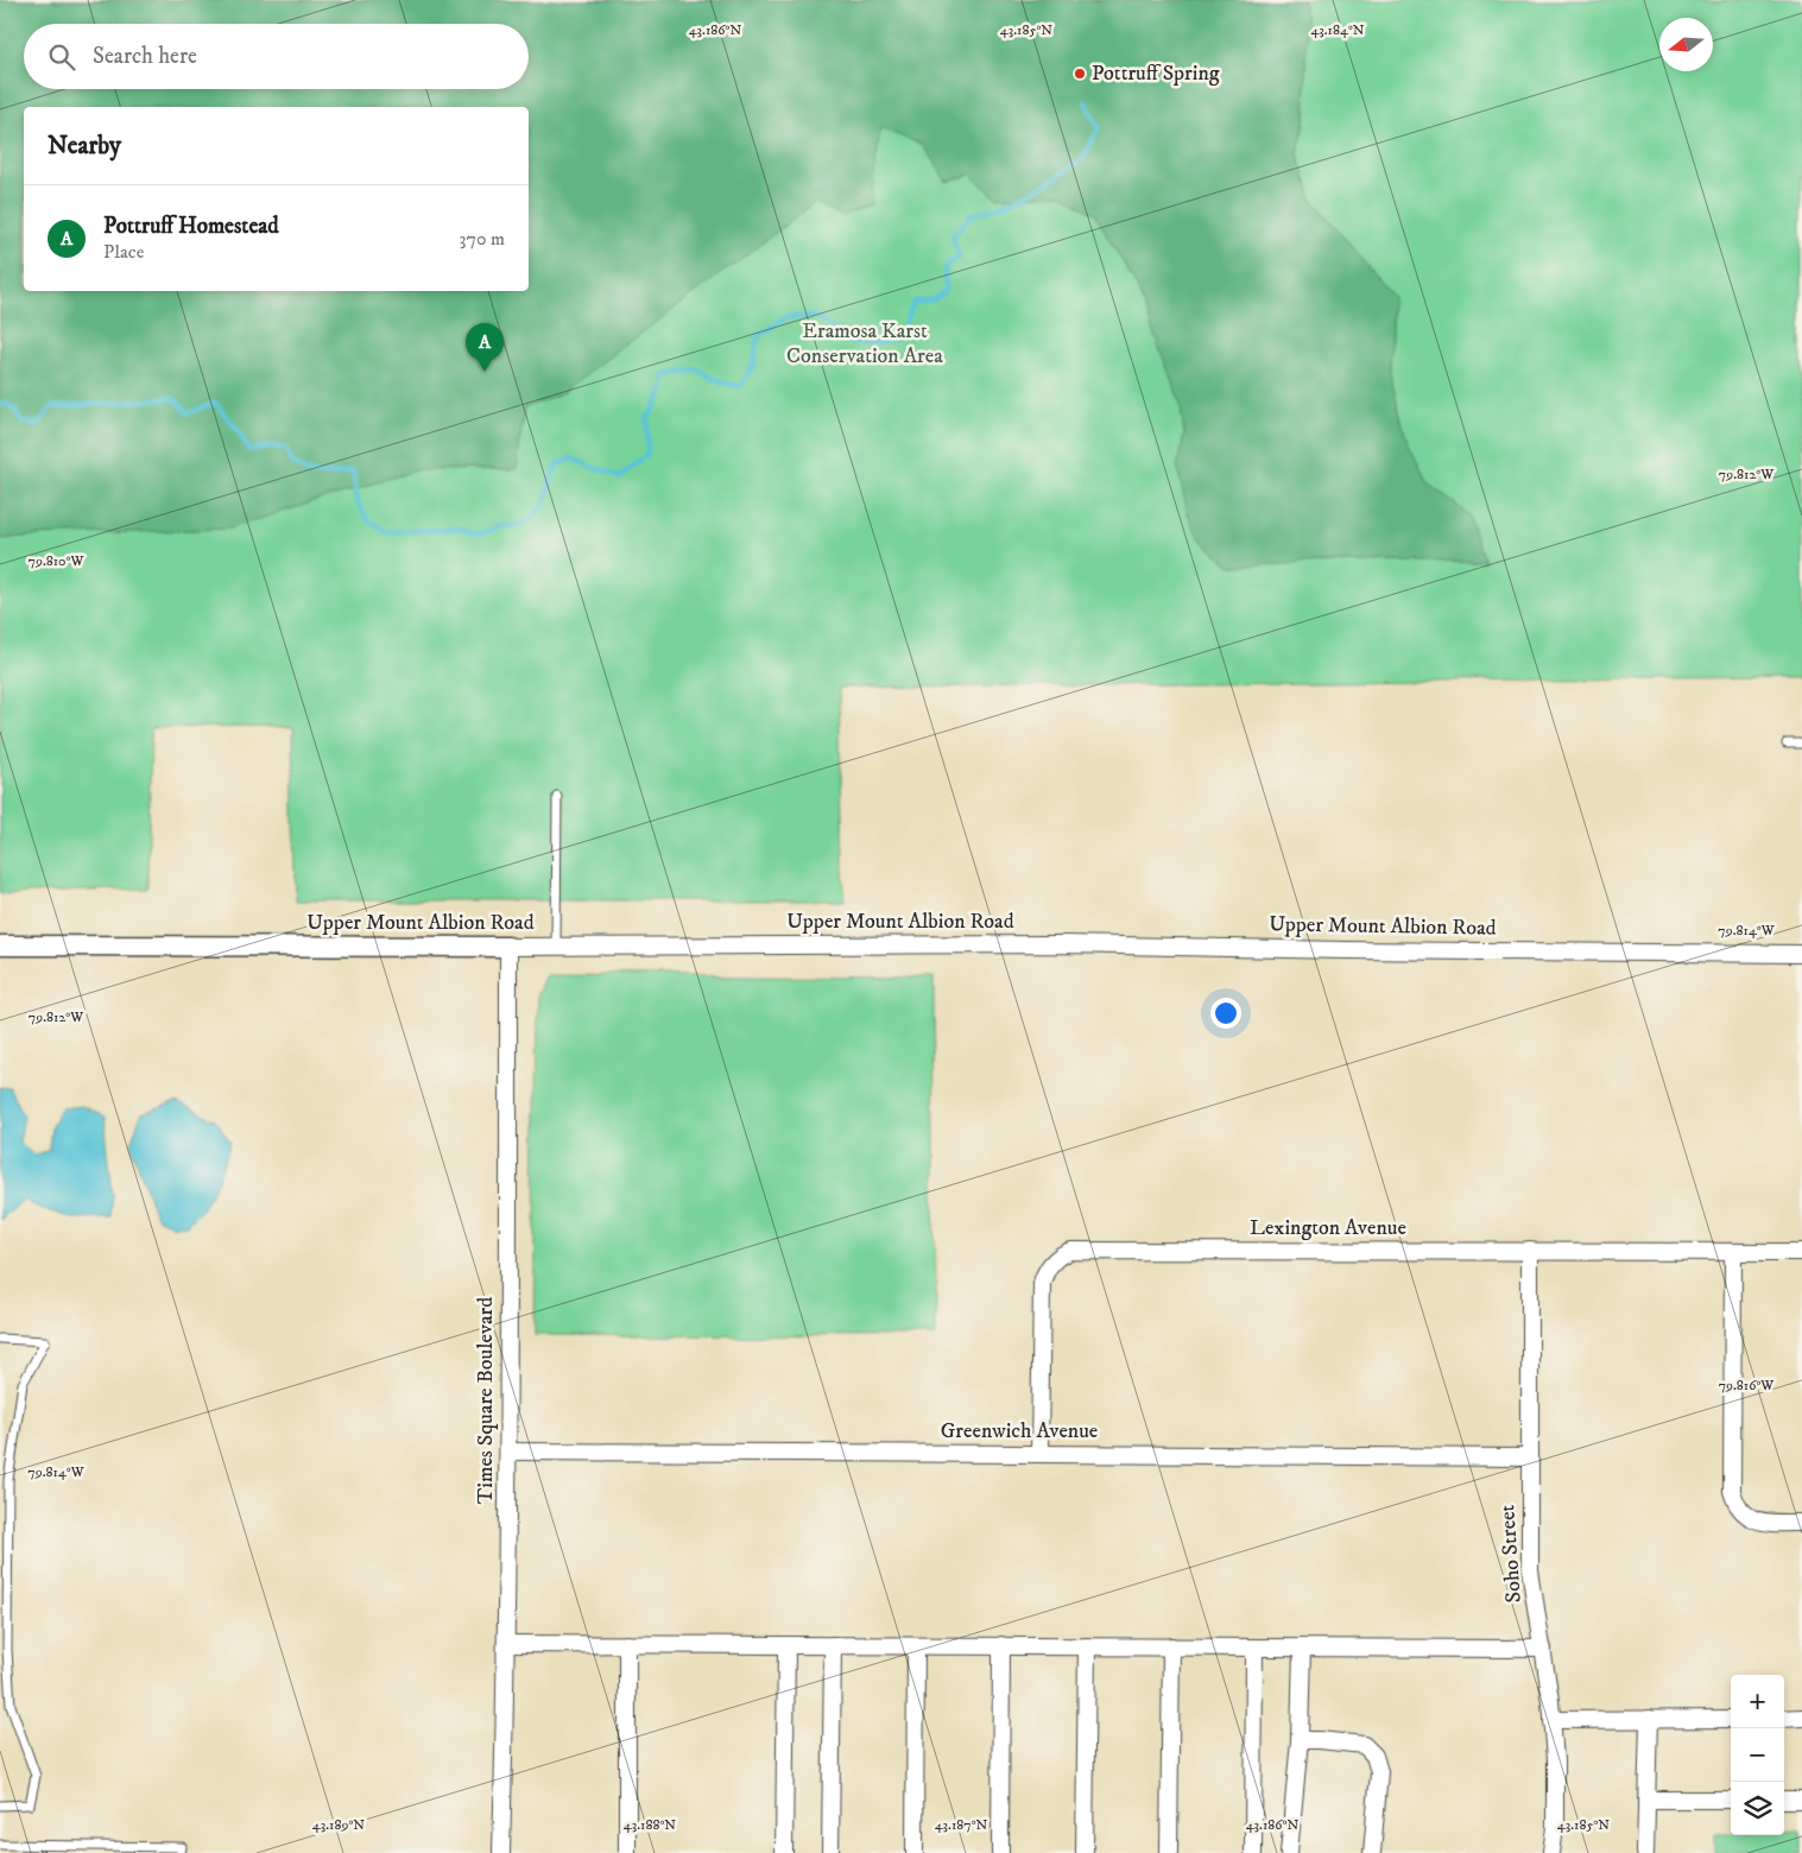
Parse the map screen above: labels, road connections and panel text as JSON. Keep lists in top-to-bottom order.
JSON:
{
  "streets": {
    "street": [
      "Upper Mount Albion Road",
      "Lexington Avenue",
      "Times Square Boulevard",
      "Greenwich Avenue",
      "Soho Street"
    ]
  },
  "crossings": [
    ["Upper Mount Albion Road", "Times Square Boulevard"],
    ["Lexington Avenue", "Greenwich Avenue"],
    ["Lexington Avenue", "Soho Street"],
    ["Times Square Boulevard", "Greenwich Avenue"],
    ["Greenwich Avenue", "Soho Street"]
  ],
  "parks": ["Eramosa Karst Conservation Area"],
  "places": ["Pottruff Spring"],
  "north": "left",
  "page": {
    "search": "Search here",
    "heading": "Nearby",
    "list": [
      {
        "mark": "A",
        "name": "Pottruff Homestead",
        "note": "Place",
        "value": "370 m"
      }
    ],
    "pins": "A",
    "map_buttons": ["+", "−"]
  },
  "coordinates": [
    "43.186°N",
    "43.185°N",
    "43.184°N",
    "79.812°W",
    "79.810°W",
    "79.814°W",
    "79.816°W",
    "43.189°N",
    "43.188°N",
    "43.187°N"
  ]
}
